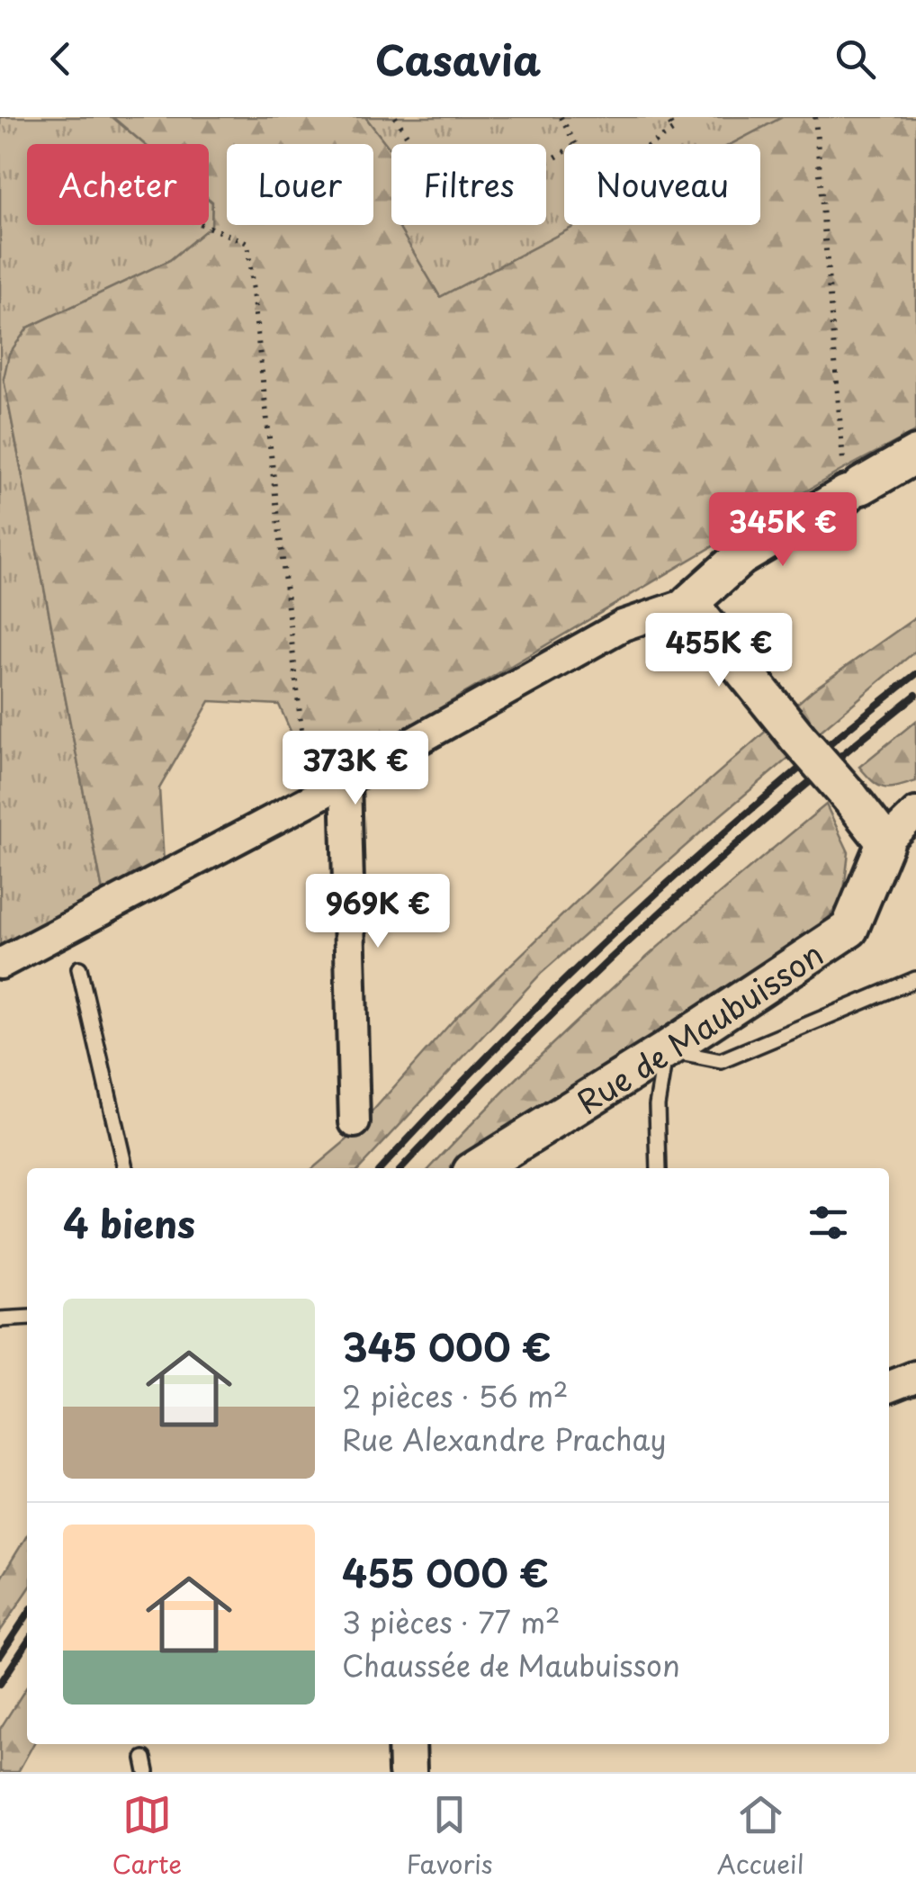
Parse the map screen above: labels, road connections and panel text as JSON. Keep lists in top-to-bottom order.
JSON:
{
  "streets": {
    "street": ["Rue de Maubuisson"]
  },
  "page": {
    "header": "Casavia",
    "chip": [
      "Acheter",
      "Louer",
      "Filtres",
      "Nouveau"
    ],
    "price": [
      "345K €",
      "455K €",
      "373K €",
      "969K €"
    ],
    "heading": "4 biens",
    "list": [
      {
        "name": "345 000 €",
        "note": "2 pièces · 56 m² · Rue Alexandre Prachay"
      },
      {
        "name": "455 000 €",
        "note": "3 pièces · 77 m² · Chaussée de Maubuisson"
      }
    ],
    "tabs": ["Carte", "Favoris", "Accueil"]
  }
}
